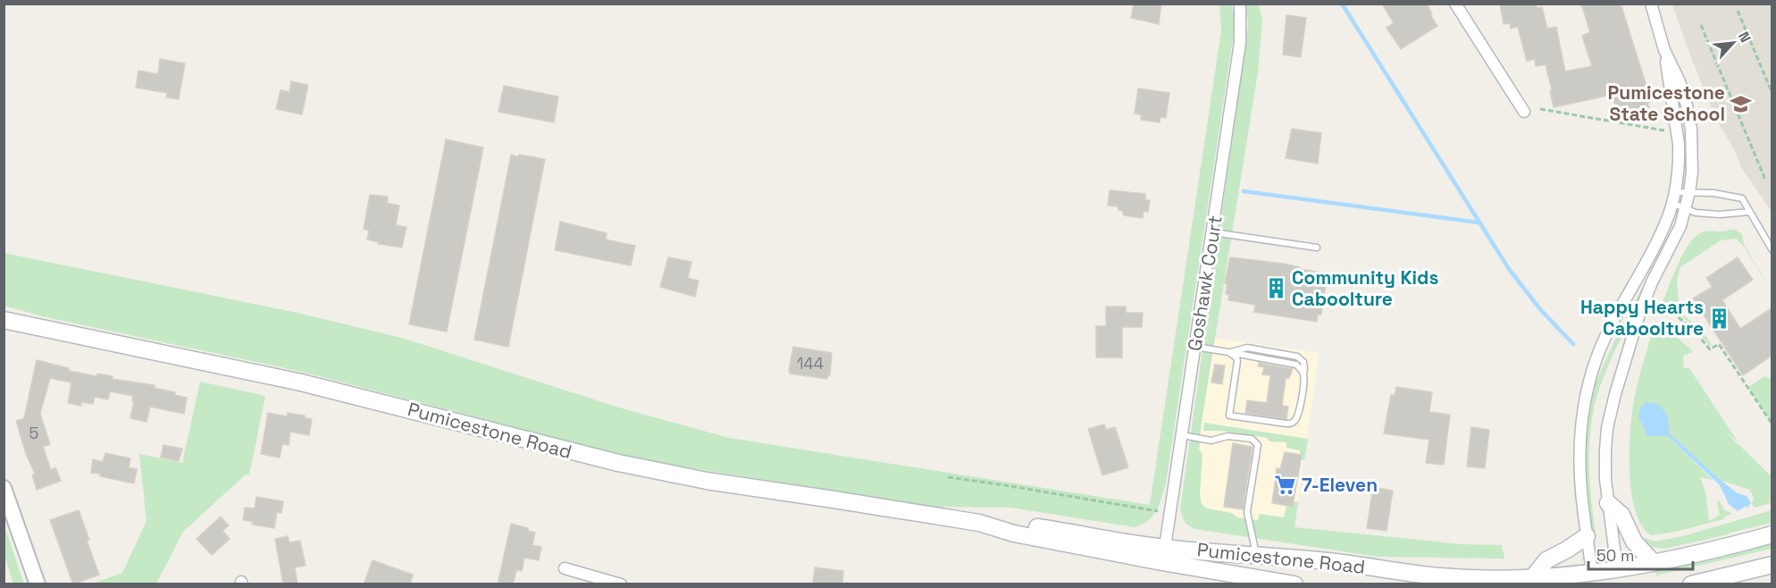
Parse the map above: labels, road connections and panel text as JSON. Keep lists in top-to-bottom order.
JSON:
{
  "streets": {
    "main road": ["Pumicestone Road"],
    "street": ["Goshawk Court"]
  },
  "crossings": [
    ["Goshawk Court", "Pumicestone Road"]
  ],
  "places": {
    "school or university": ["Pumicestone State School"],
    "building": ["Community Kids Caboolture", "Happy Hearts Caboolture"],
    "supermarket": ["7-Eleven"]
  },
  "house_numbers": ["144", "5"],
  "scale_bar": "50 m",
  "north": "top right"
}
